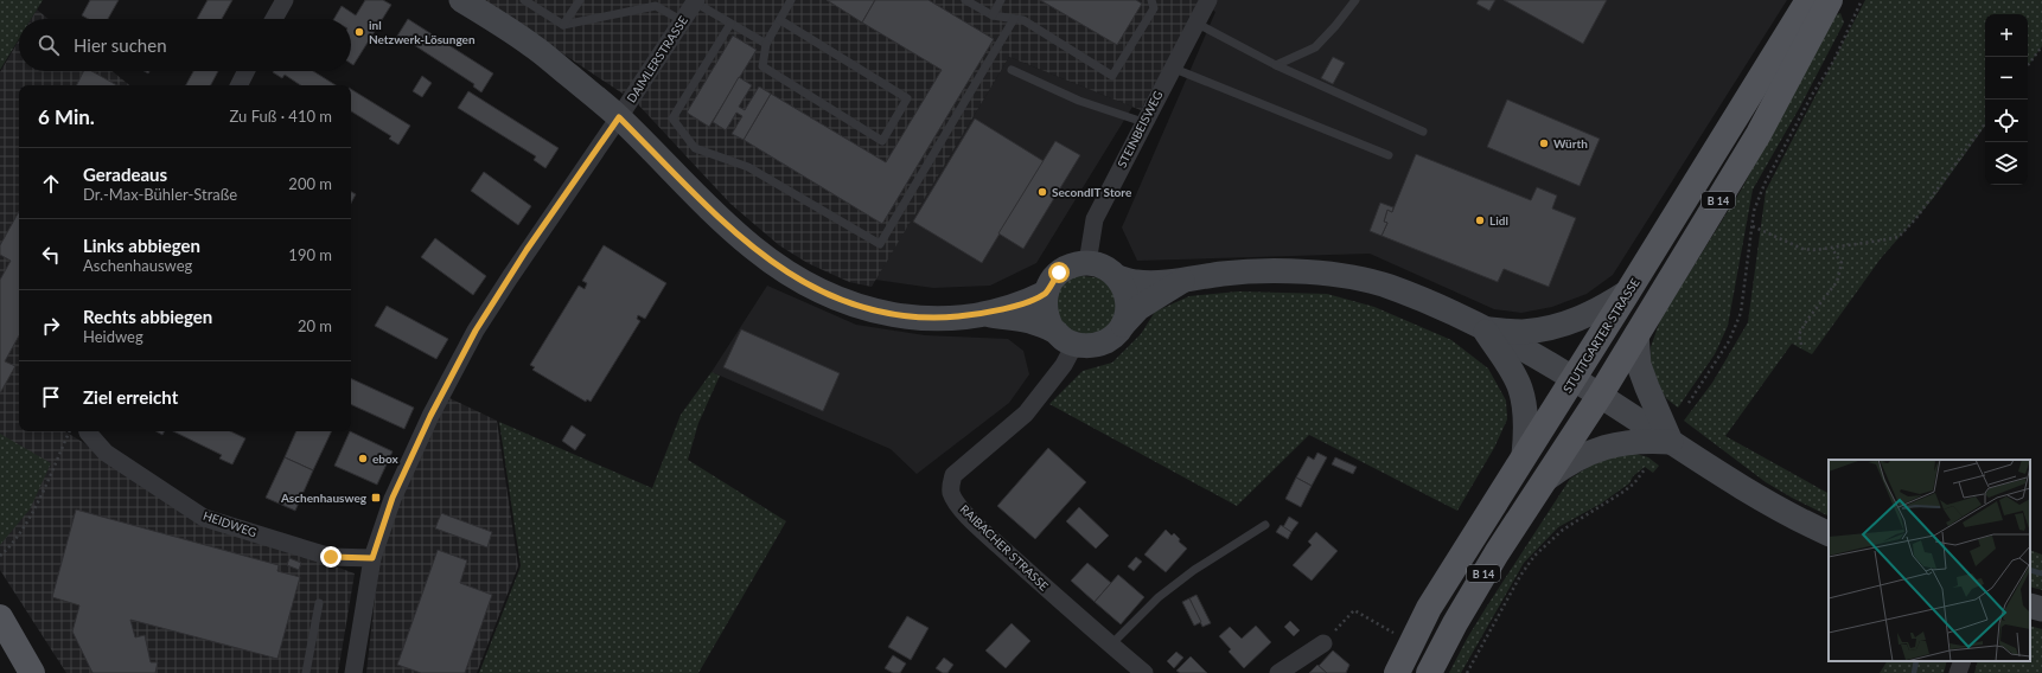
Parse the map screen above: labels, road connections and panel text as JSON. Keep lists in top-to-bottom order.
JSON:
{
  "streets": {
    "main road": ["B 14", "STUTTGARTER STRASSE"],
    "street": [
      "DAIMLERSTRASSE",
      "STEINBEISWEG",
      "HEIDWEG",
      "RAIBACHER STRASSE"
    ]
  },
  "crossings": [
    ["STEINBEISWEG", "RAIBACHER STRASSE"]
  ],
  "places": {
    "other": [
      "inl Netzwerk-Lösungen",
      "Würth",
      "SecondIT Store",
      "Lidl",
      "ebox"
    ],
    "transit": ["Aschenhausweg"]
  },
  "page": {
    "map_buttons": ["+", "−"],
    "search": "Hier suchen",
    "heading": ["6 Min.", "Zu Fuß · 410 m"],
    "list": [
      ["Geradeaus", "Dr.-Max-Bühler-Straße", "200 m"],
      ["Links abbiegen", "Aschenhausweg", "190 m"],
      ["Rechts abbiegen", "Heidweg", "20 m"],
      "Ziel erreicht"
    ]
  }
}
